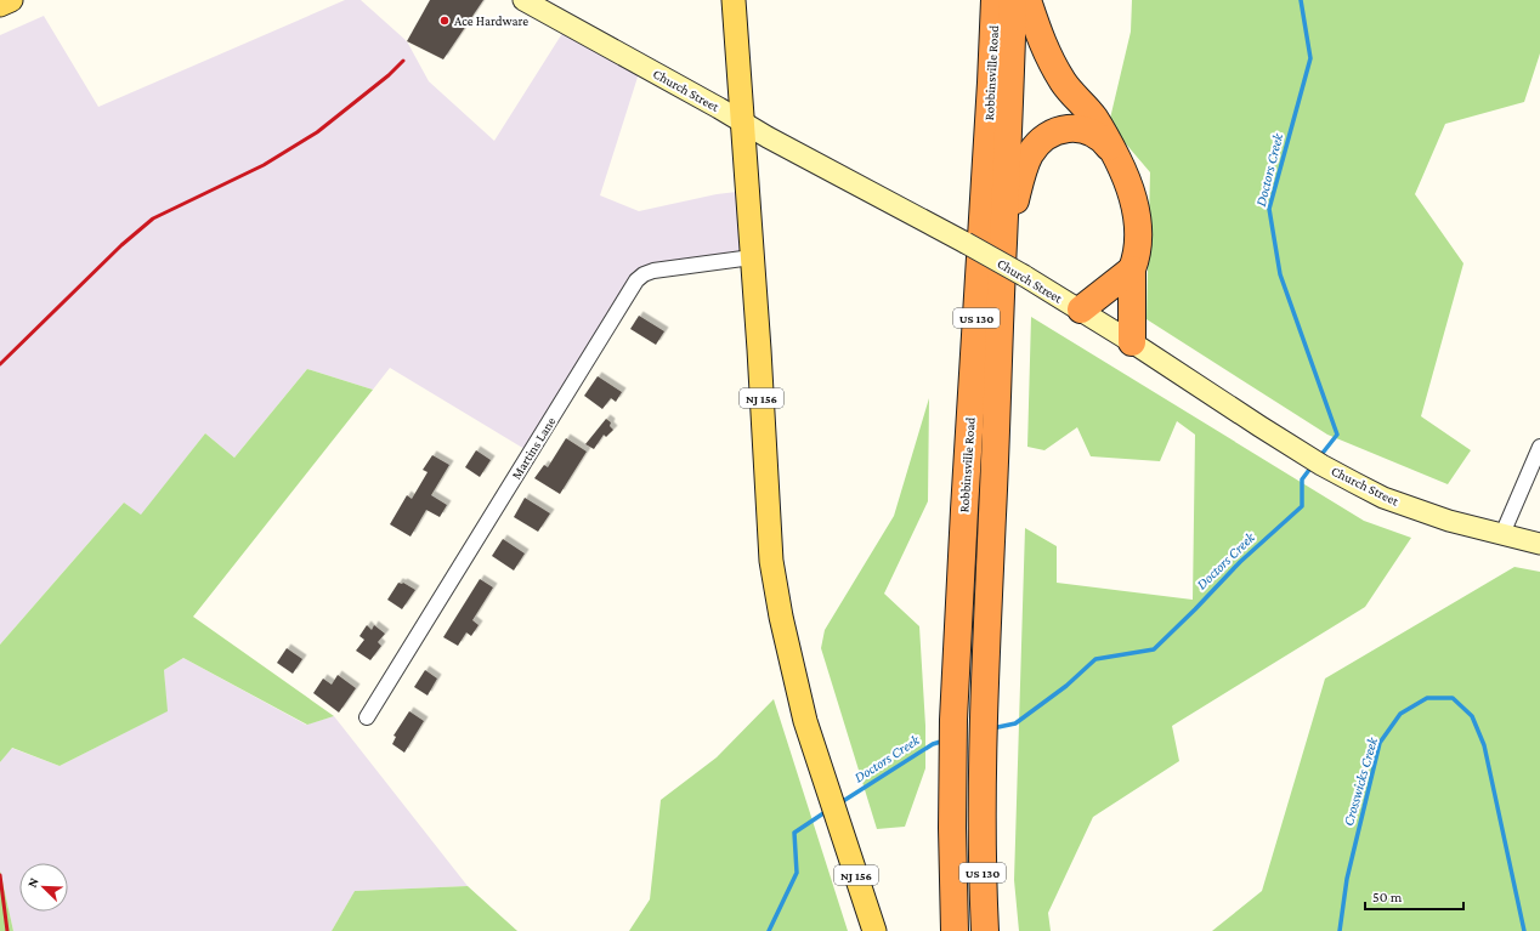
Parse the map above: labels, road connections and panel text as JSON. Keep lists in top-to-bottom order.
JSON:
{
  "streets": {
    "highway": ["Robbinsville Road", "US 130"],
    "main road": ["NJ 156"],
    "street": ["Church Street", "Martins Lane"]
  },
  "crossings": [
    ["Church Street", "NJ 156"],
    ["NJ 156", "Martins Lane"]
  ],
  "water": ["Doctors Creek", "Crosswicks Creek"],
  "places": ["Ace Hardware"],
  "scale_bar": "50 m",
  "north": "top left"
}
